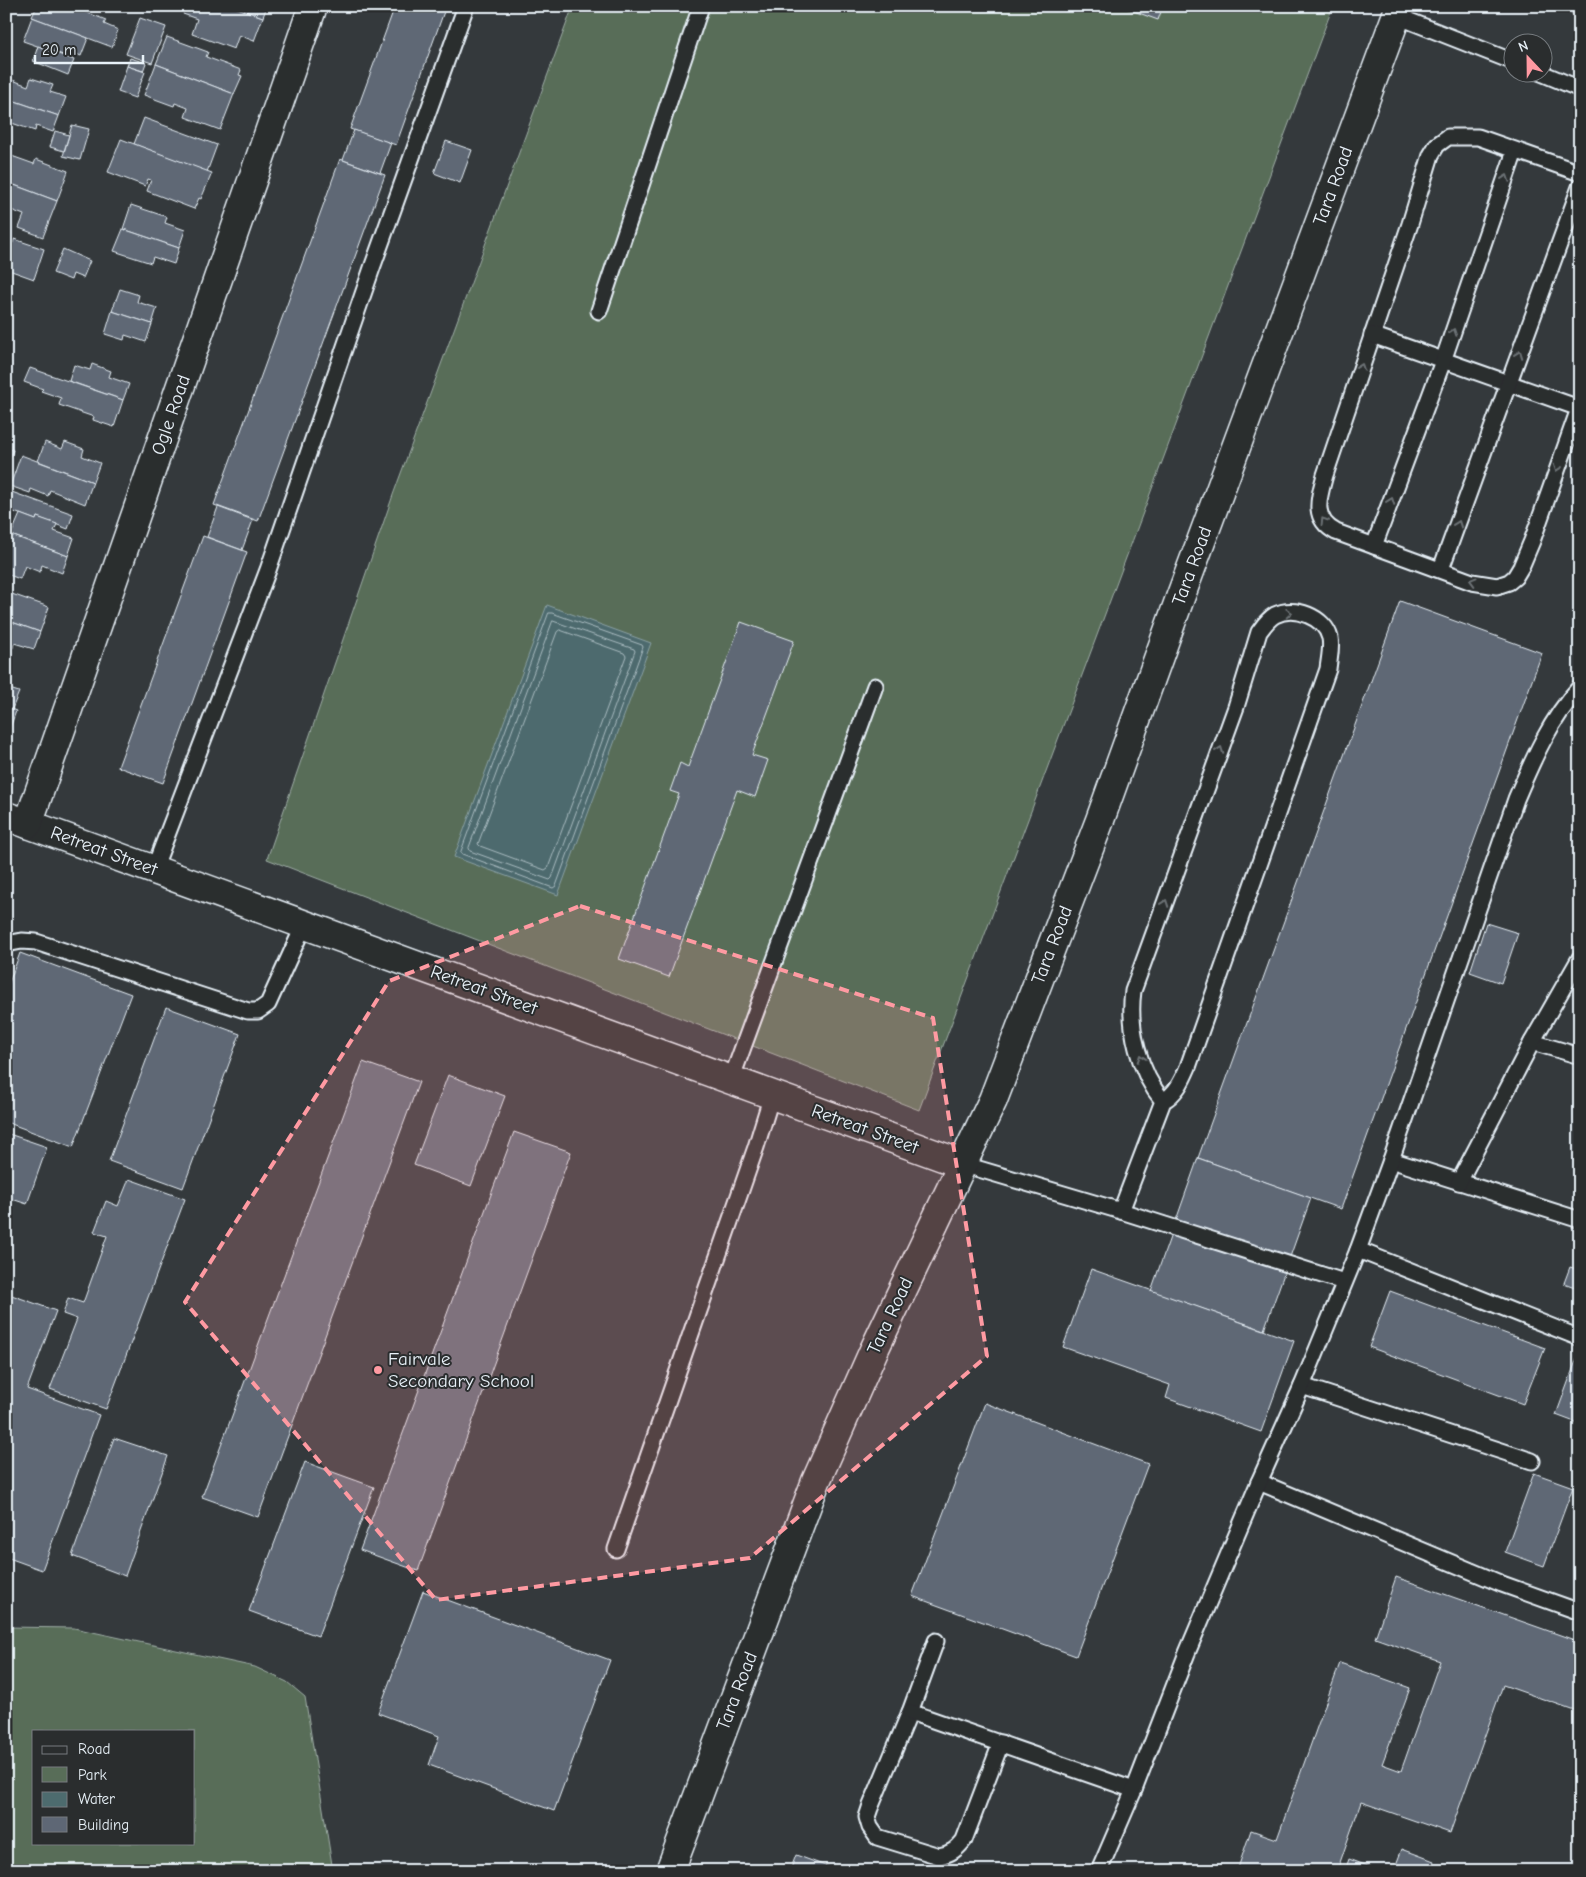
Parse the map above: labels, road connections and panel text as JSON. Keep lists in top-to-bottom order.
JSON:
{
  "streets": {
    "street": ["Tara Road", "Ogle Road", "Retreat Street"]
  },
  "crossings": [
    ["Tara Road", "Retreat Street"],
    ["Ogle Road", "Retreat Street"]
  ],
  "places": ["Fairvale Secondary School"],
  "legend": [
    "Road",
    "Park",
    "Water",
    "Building"
  ],
  "scale_bar": "20 m",
  "north": "top"
}
